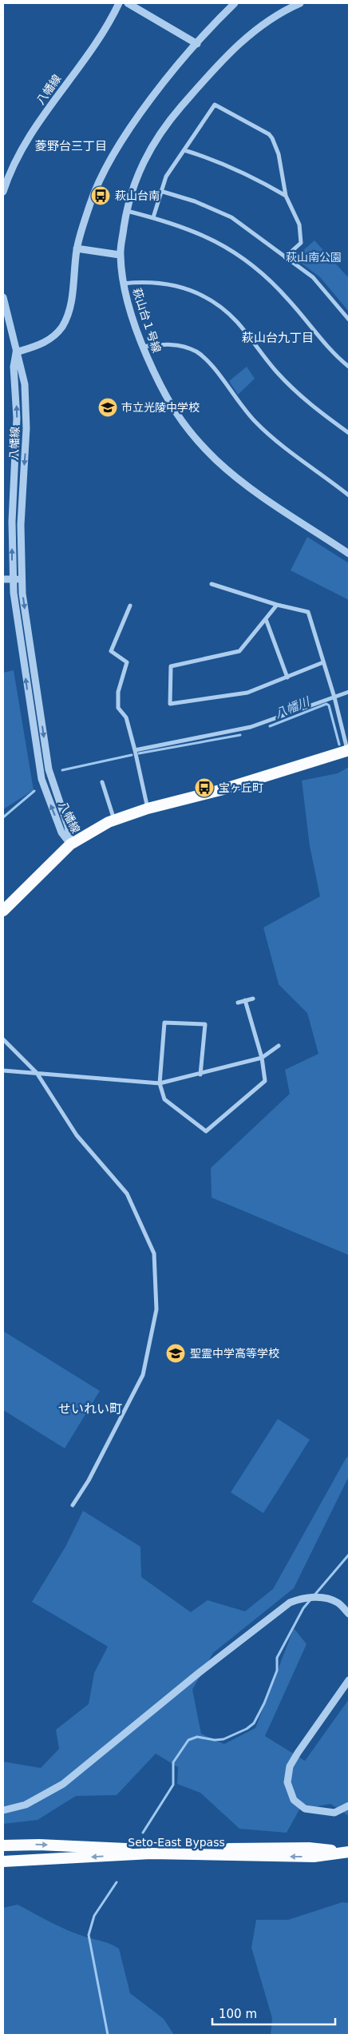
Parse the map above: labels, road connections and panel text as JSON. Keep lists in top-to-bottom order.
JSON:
{
  "streets": {
    "highway": ["Seto-East Bypass"],
    "street": ["八幡線", "萩山台１号線"]
  },
  "districts": ["菱野台三丁目", "萩山台九丁目", "せいれい町"],
  "water": ["八幡川"],
  "parks": ["萩山南公園"],
  "places": {
    "bus stop": ["萩山台南", "宝ヶ丘町"],
    "school or university": ["市立光陵中学校", "聖霊中学高等学校"]
  },
  "scale_bar": "100 m"
}
